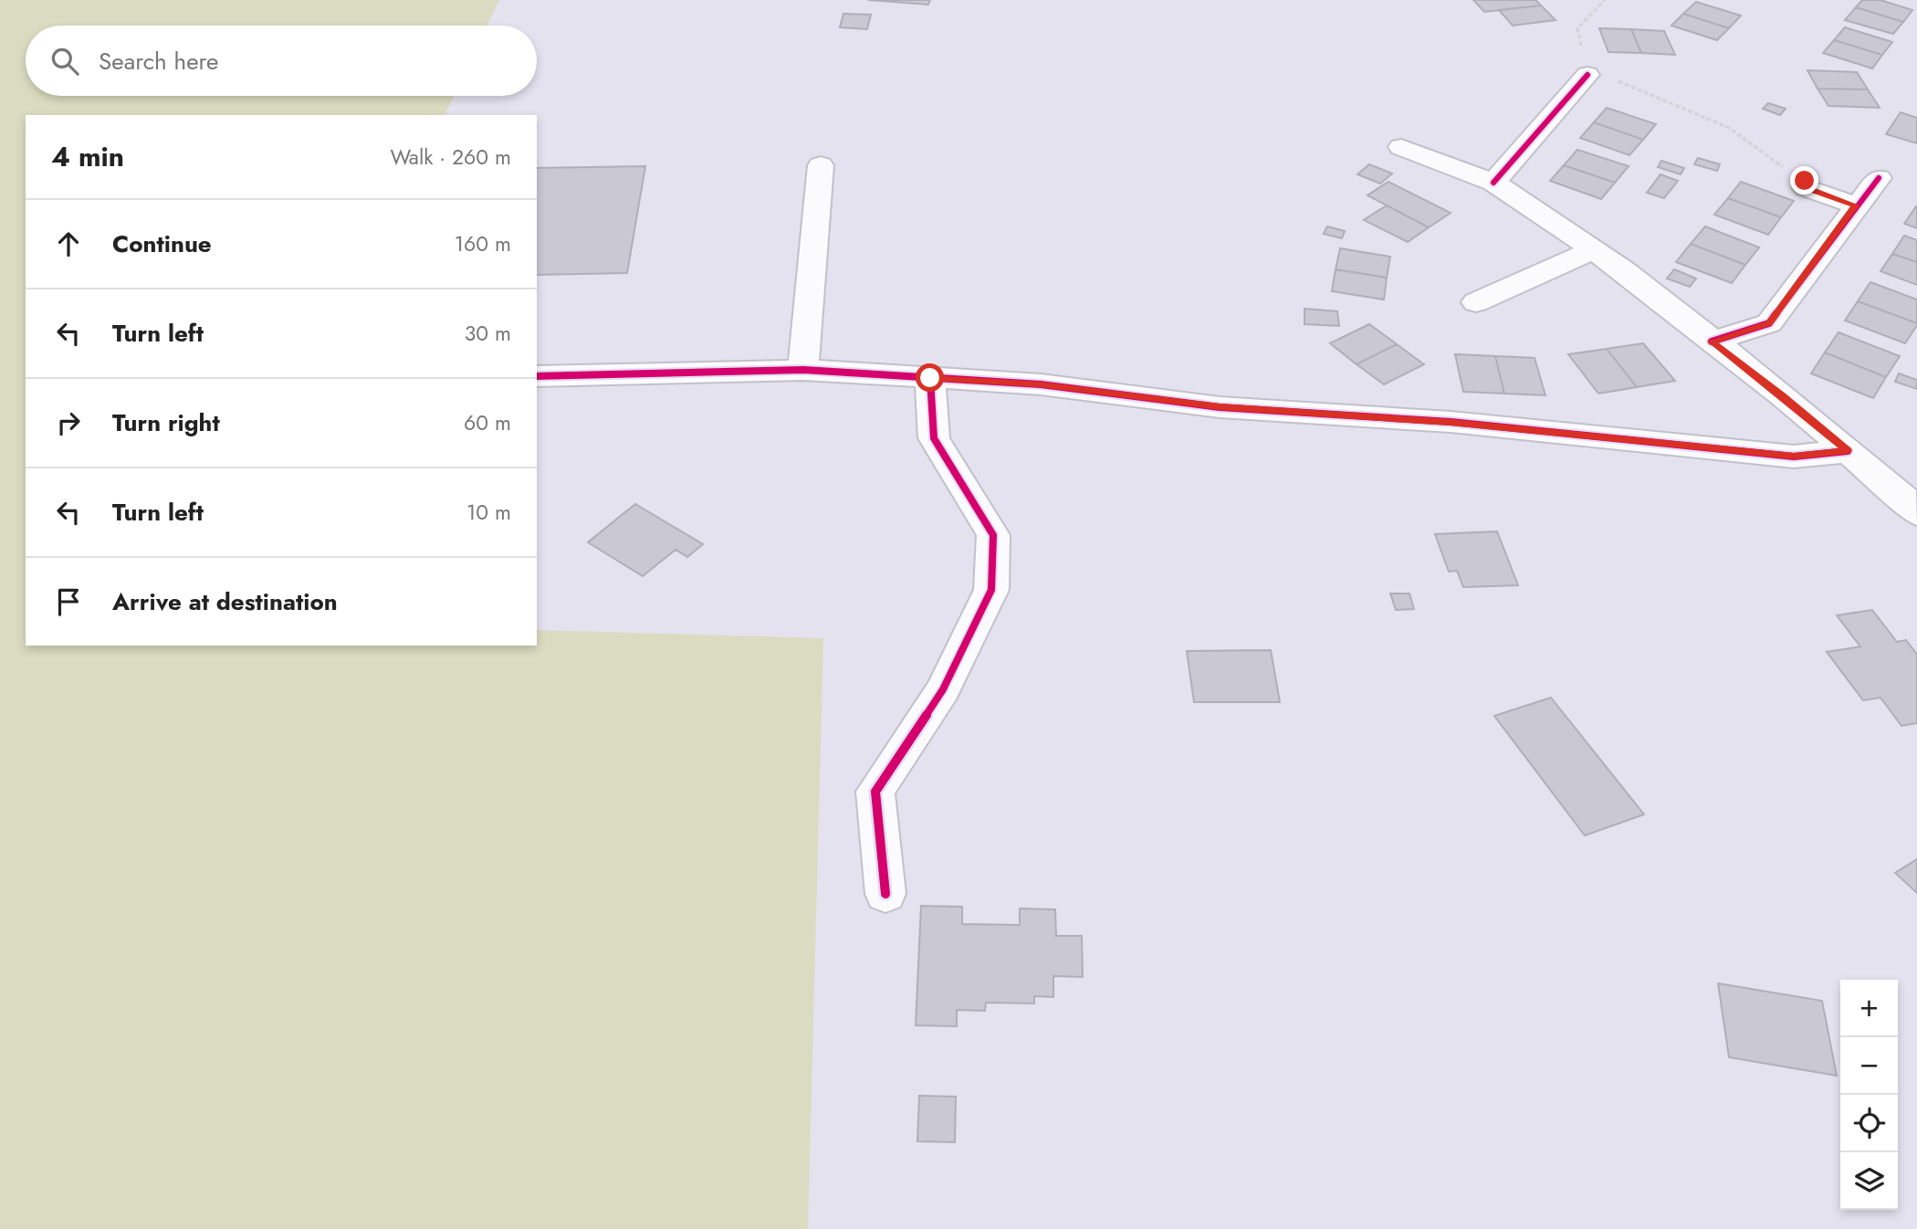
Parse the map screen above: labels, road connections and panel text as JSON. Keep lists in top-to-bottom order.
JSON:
{
  "page": {
    "search": "Search here",
    "heading": ["4 min", "Walk · 260 m"],
    "list": [
      ["Continue", "160 m"],
      ["Turn left", "30 m"],
      ["Turn right", "60 m"],
      ["Turn left", "10 m"],
      "Arrive at destination"
    ],
    "map_buttons": ["+", "−"]
  }
}
